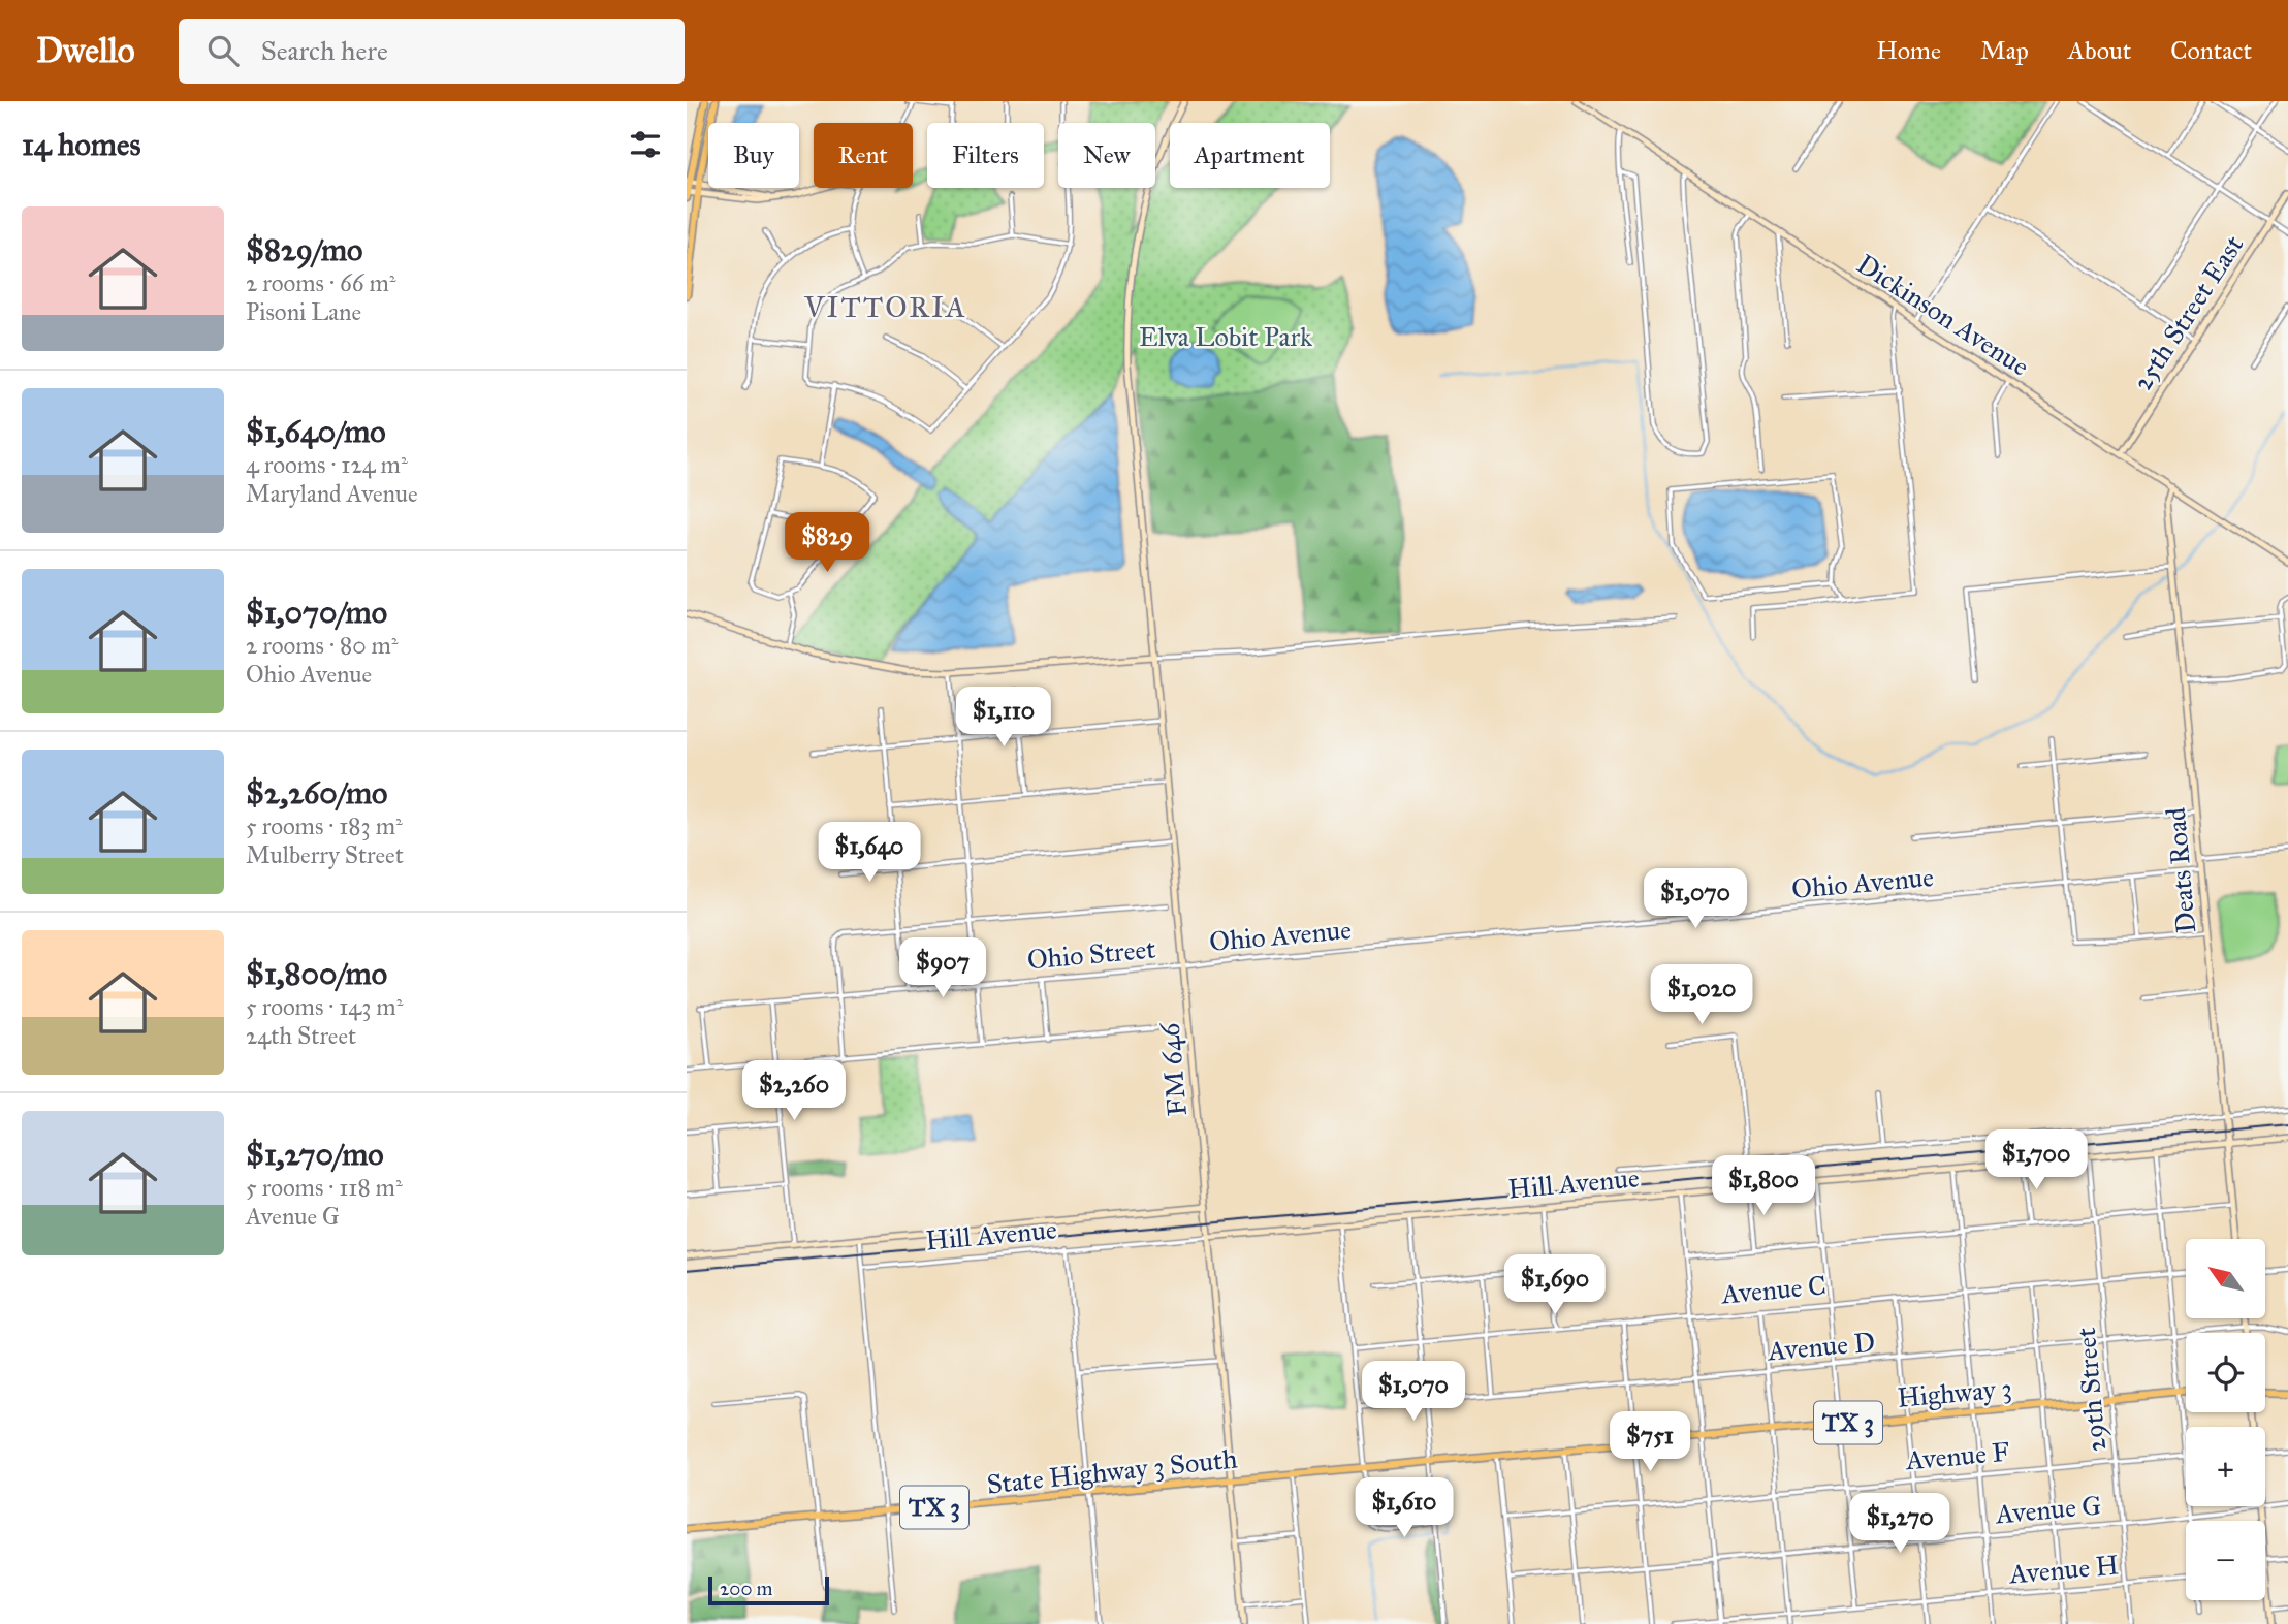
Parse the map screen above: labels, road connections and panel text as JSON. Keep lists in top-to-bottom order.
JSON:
{
  "streets": {
    "main road": ["Highway 3", "TX 3", "State Highway 3 South"],
    "street": [
      "25th Street East",
      "Dickinson Avenue",
      "Deats Road",
      "Ohio Avenue",
      "Ohio Street",
      "FM 646",
      "Hill Avenue",
      "Avenue C",
      "Avenue D",
      "29th Street",
      "Avenue F",
      "Avenue G",
      "Avenue H"
    ]
  },
  "crossings": [
    ["25th Street East", "Dickinson Avenue"],
    ["Dickinson Avenue", "Deats Road"],
    ["Deats Road", "Ohio Avenue"],
    ["Deats Road", "Hill Avenue"],
    ["Ohio Avenue", "Ohio Street"],
    ["Ohio Avenue", "FM 646"],
    ["Ohio Street", "FM 646"],
    ["FM 646", "Hill Avenue"],
    ["FM 646", "State Highway 3 South"],
    ["Hill Avenue", "29th Street"],
    ["Avenue C", "29th Street"],
    ["Avenue D", "29th Street"],
    ["29th Street", "Highway 3"],
    ["29th Street", "Avenue F"],
    ["29th Street", "Avenue G"],
    ["29th Street", "Avenue H"],
    ["Highway 3", "State Highway 3 South"]
  ],
  "districts": ["VITTORIA"],
  "parks": ["Elva Lobit Park"],
  "scale_bar": "200 m",
  "north": "top left",
  "page": {
    "header": "Dwello",
    "search": "Search here",
    "nav": [
      "Home",
      "Map",
      "About",
      "Contact"
    ],
    "heading": "14 homes",
    "chip": [
      "Buy",
      "Rent",
      "Filters",
      "New",
      "Apartment"
    ],
    "list": [
      {
        "name": "$829/mo",
        "note": "2 rooms · 66 m² · Pisoni Lane"
      },
      {
        "name": "$1,640/mo",
        "note": "4 rooms · 124 m² · Maryland Avenue"
      },
      {
        "name": "$1,070/mo",
        "note": "2 rooms · 80 m² · Ohio Avenue"
      },
      {
        "name": "$2,260/mo",
        "note": "5 rooms · 183 m² · Mulberry Street"
      },
      {
        "name": "$1,800/mo",
        "note": "5 rooms · 143 m² · 24th Street"
      },
      {
        "name": "$1,270/mo",
        "note": "5 rooms · 118 m² · Avenue G"
      }
    ],
    "price": [
      "$829",
      "$1,110",
      "$1,640",
      "$1,070",
      "$907",
      "$1,020",
      "$2,260",
      "$1,700",
      "$1,800",
      "$1,690",
      "$1,070",
      "$751",
      "$1,610",
      "$1,270"
    ],
    "map_buttons": ["+", "−"],
    "scale": "200 m"
  }
}
